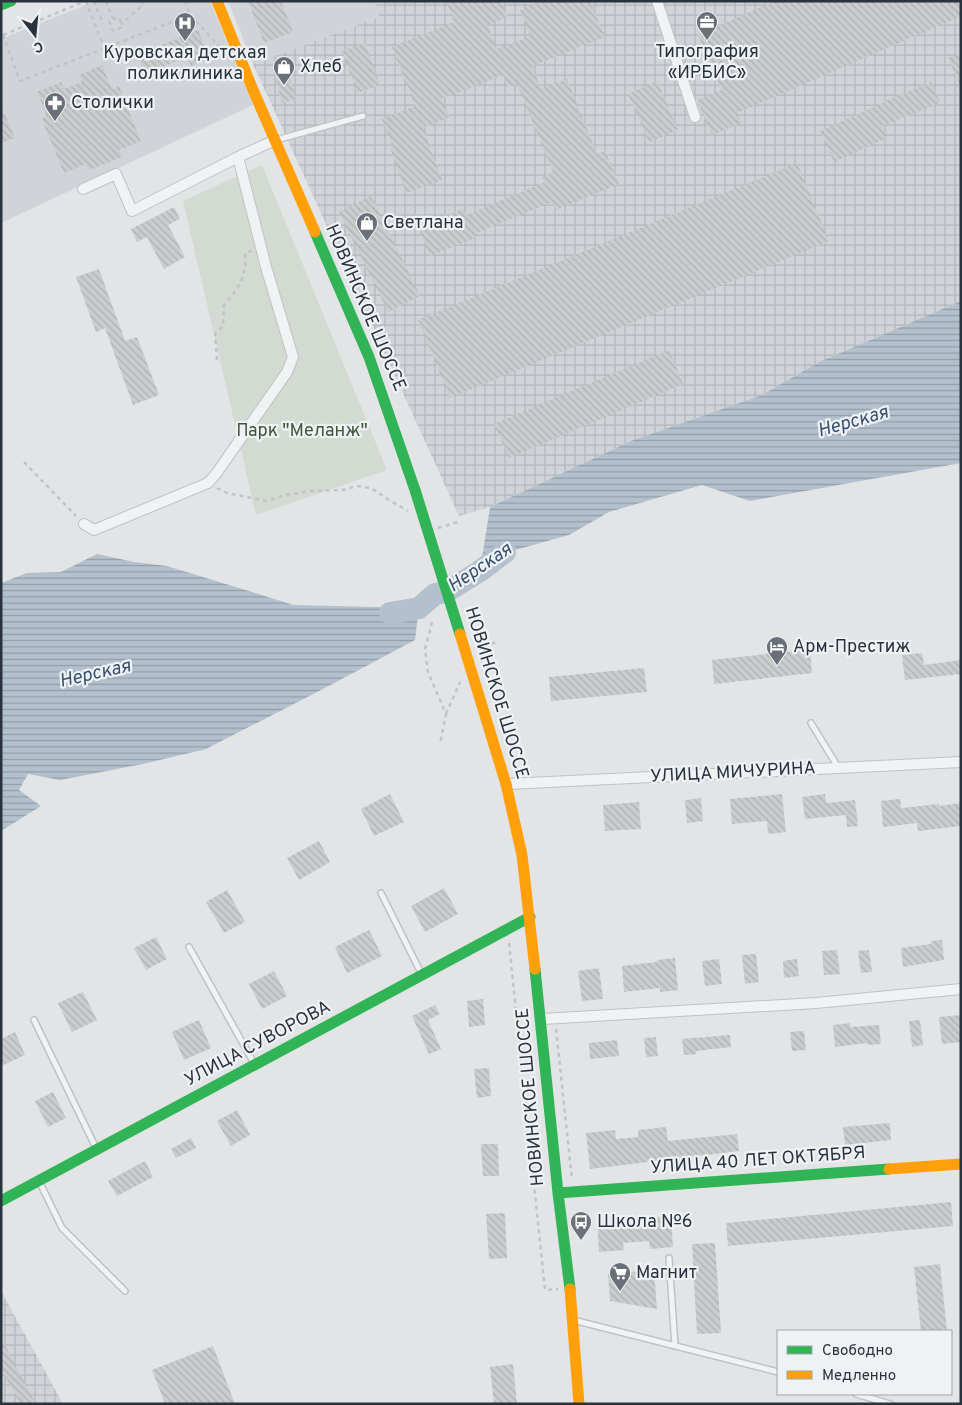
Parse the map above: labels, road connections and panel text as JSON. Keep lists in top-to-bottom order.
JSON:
{
  "streets": {
    "street": [
      "НОВИНСКОЕ ШОССЕ",
      "УЛИЦА МИЧУРИНА",
      "УЛИЦА СУВОРОВА",
      "УЛИЦА 40 ЛЕТ ОКТЯБРЯ"
    ]
  },
  "crossings": [
    ["НОВИНСКОЕ ШОССЕ", "УЛИЦА МИЧУРИНА"],
    ["НОВИНСКОЕ ШОССЕ", "УЛИЦА СУВОРОВА"],
    ["НОВИНСКОЕ ШОССЕ", "УЛИЦА 40 ЛЕТ ОКТЯБРЯ"]
  ],
  "water": ["Нерская"],
  "parks": ["Парк \"Меланж\""],
  "places": {
    "office": ["Типография «ИРБИС»"],
    "hospital": ["Куровская детская поликлиника"],
    "shop": ["Хлеб", "Светлана"],
    "pharmacy": ["Столички"],
    "hotel": ["Арм-Престиж"],
    "bus stop": ["Школа №6"],
    "supermarket": ["Магнит"]
  },
  "legend": ["Свободно", "Медленно"],
  "north": "bottom"
}
